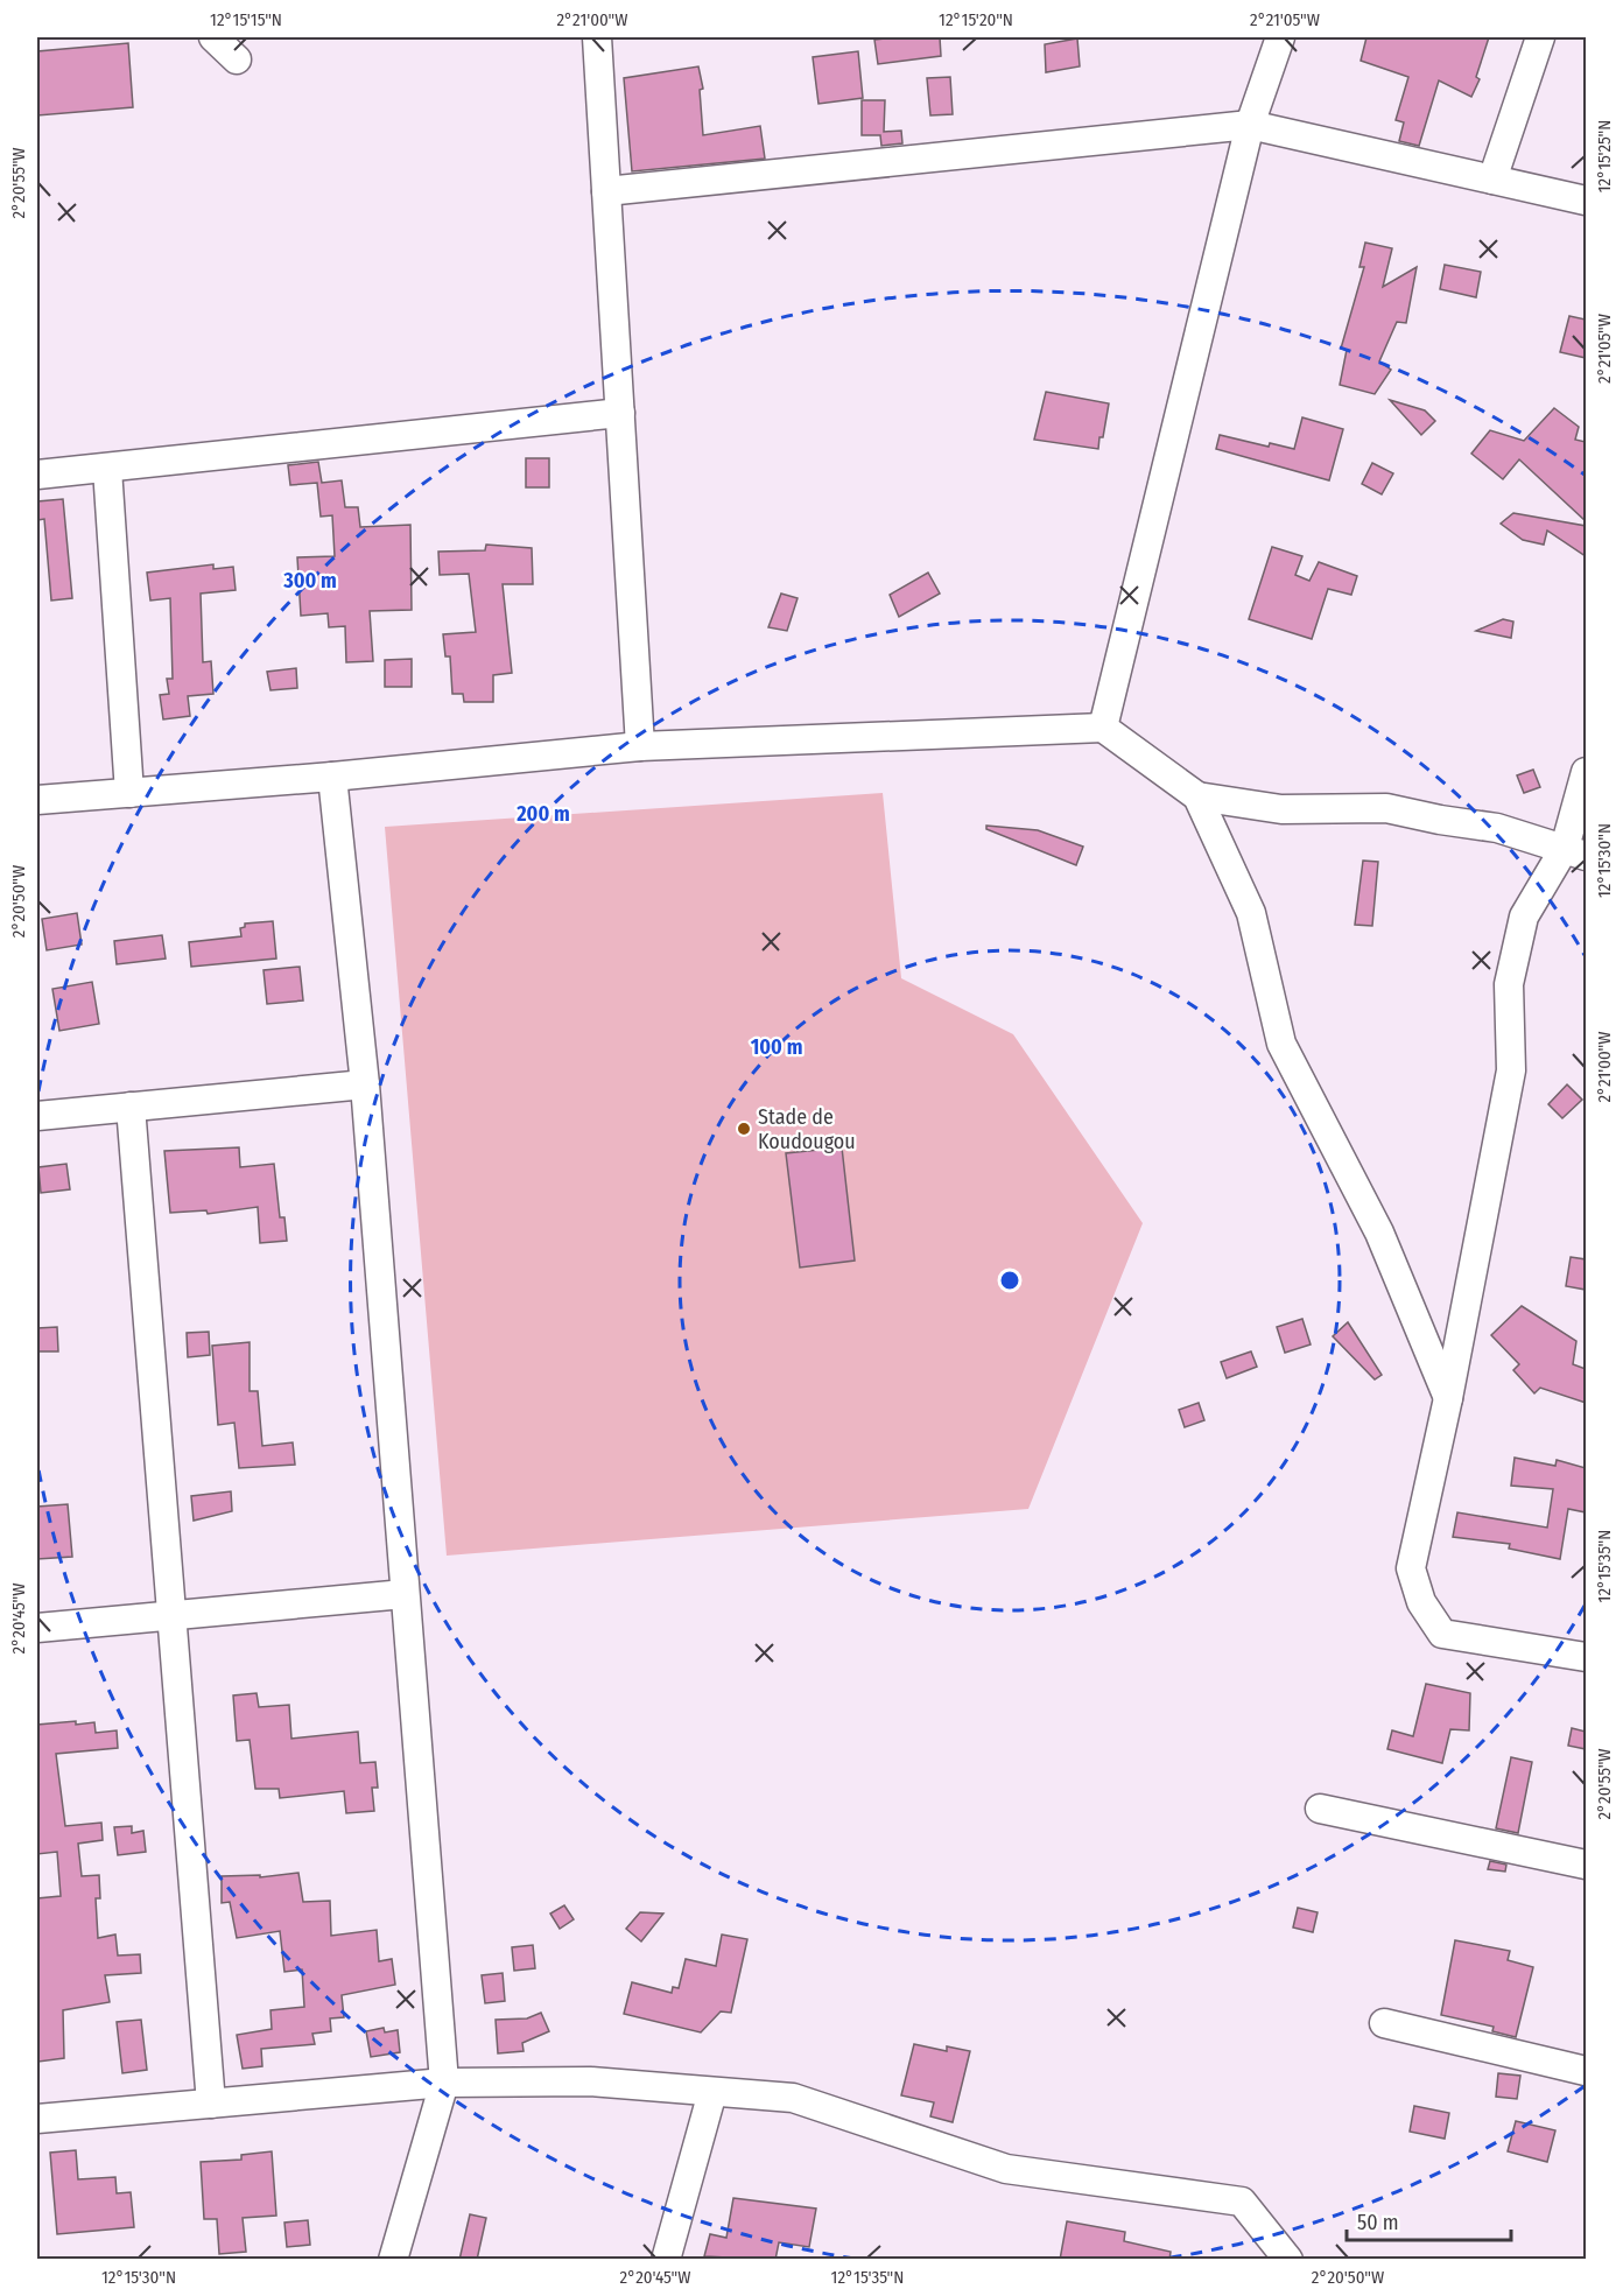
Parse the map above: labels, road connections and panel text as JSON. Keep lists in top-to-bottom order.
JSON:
{
  "places": ["Stade de Koudougou"],
  "scale_bar": "50 m",
  "coordinates": [
    "12°15'15\"N",
    "2°21'00\"W",
    "12°15'20\"N",
    "2°21'05\"W",
    "12°15'25\"N",
    "2°20'55\"W",
    "12°15'30\"N",
    "2°20'50\"W",
    "12°15'35\"N",
    "2°20'45\"W"
  ],
  "rings": ["300 m", "200 m", "100 m"]
}
